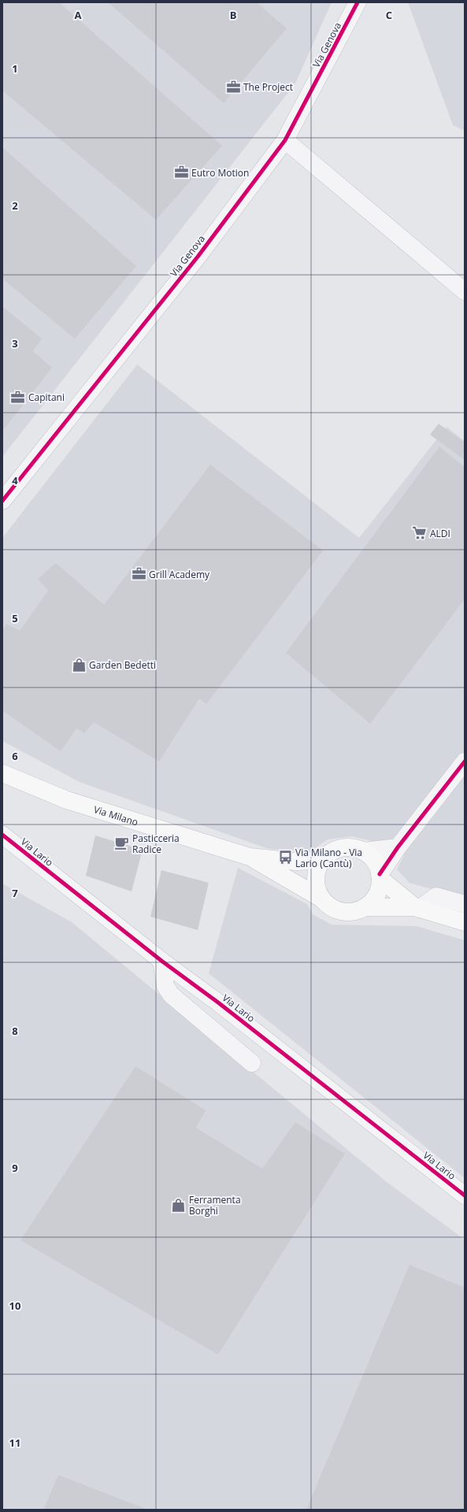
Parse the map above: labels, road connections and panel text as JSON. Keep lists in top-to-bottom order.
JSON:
{
  "streets": {
    "main road": ["Via Milano"],
    "street": ["Via Genova", "Via Lario"]
  },
  "places": {
    "office": [
      "The Project",
      "Eutro Motion",
      "Capitani",
      "Grill Academy"
    ],
    "supermarket": ["ALDI"],
    "shop": ["Garden Bedetti", "Ferramenta Borghi"],
    "cafe": ["Pasticceria Radice"],
    "bus stop": ["Via Milano - Via Lario (Cantù)"]
  },
  "grid": {
    "columns": ["A", "B", "C"],
    "rows": [
      "1",
      "2",
      "3",
      "4",
      "5",
      "6",
      "7",
      "8",
      "9",
      "10",
      "11"
    ]
  }
}
